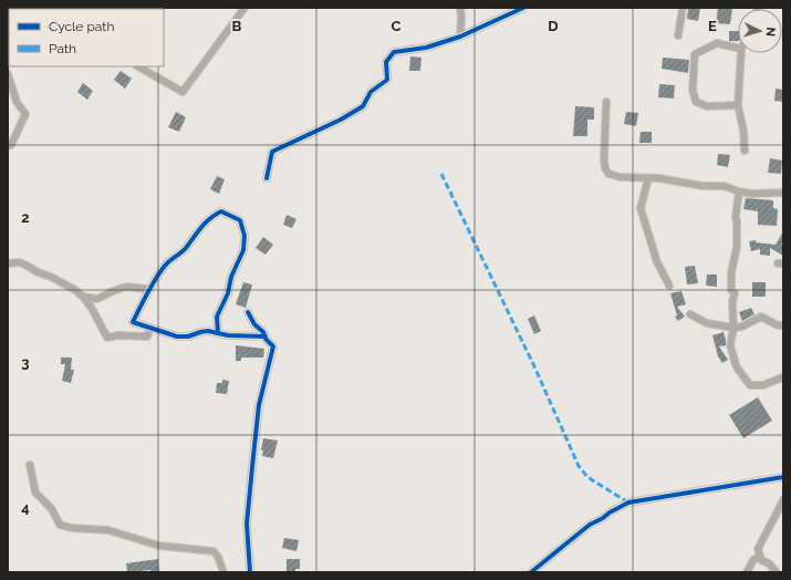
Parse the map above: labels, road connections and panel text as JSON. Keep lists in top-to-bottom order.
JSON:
{
  "legend": ["Cycle path", "Path"],
  "north": "right",
  "grid": {
    "columns": [
      "B",
      "C",
      "D",
      "E"
    ],
    "rows": ["2", "3", "4"]
  }
}
